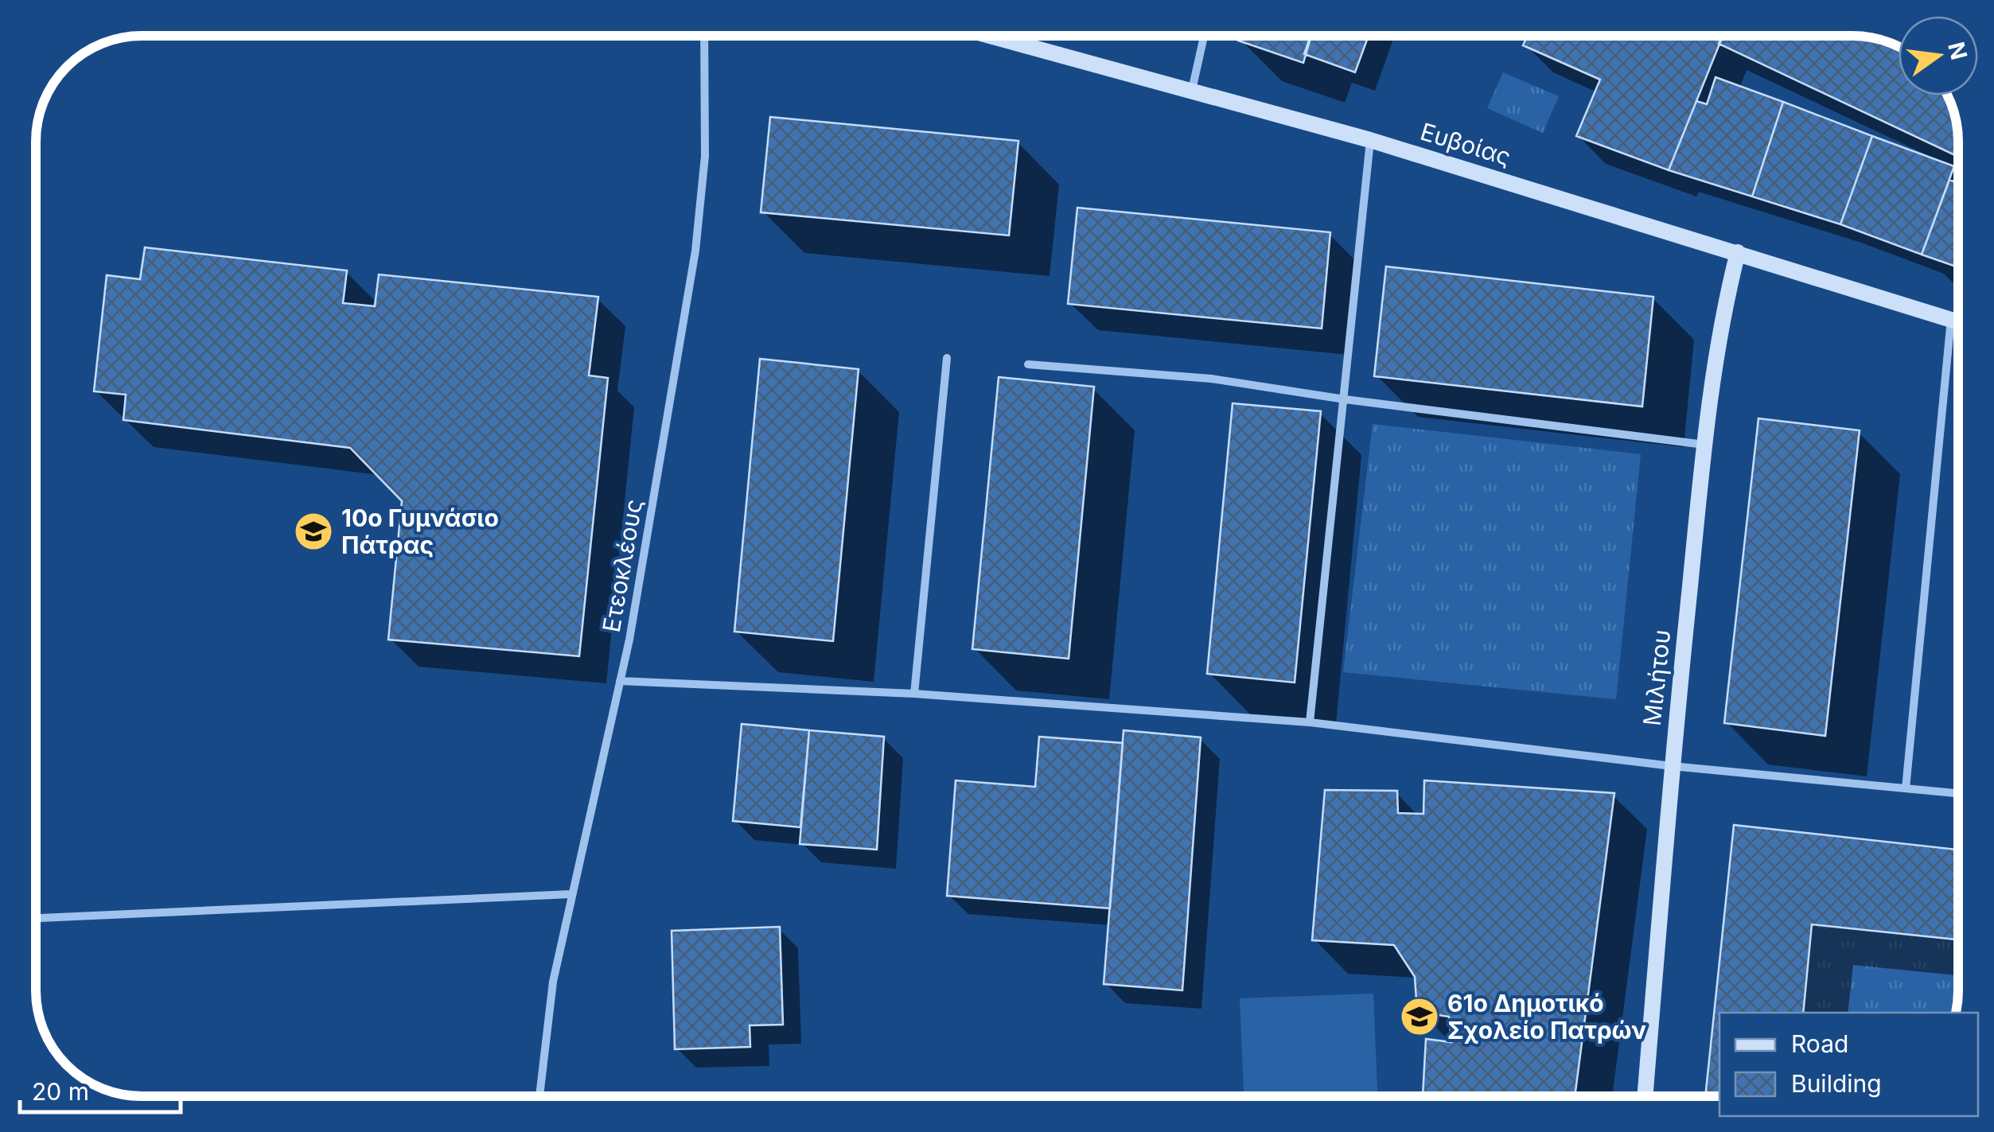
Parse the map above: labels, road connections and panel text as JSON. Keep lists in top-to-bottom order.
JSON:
{
  "streets": {
    "main road": ["Ευβοίας", "Μιλήτου"],
    "street": ["Ετεοκλέους"]
  },
  "crossings": [
    ["Ευβοίας", "Μιλήτου"]
  ],
  "places": {
    "school or university": ["10ο Γυμνάσιο Πάτρας", "61ο Δημοτικό Σχολείο Πατρών"]
  },
  "legend": ["Road", "Building"],
  "scale_bar": "20 m",
  "north": "right"
}
